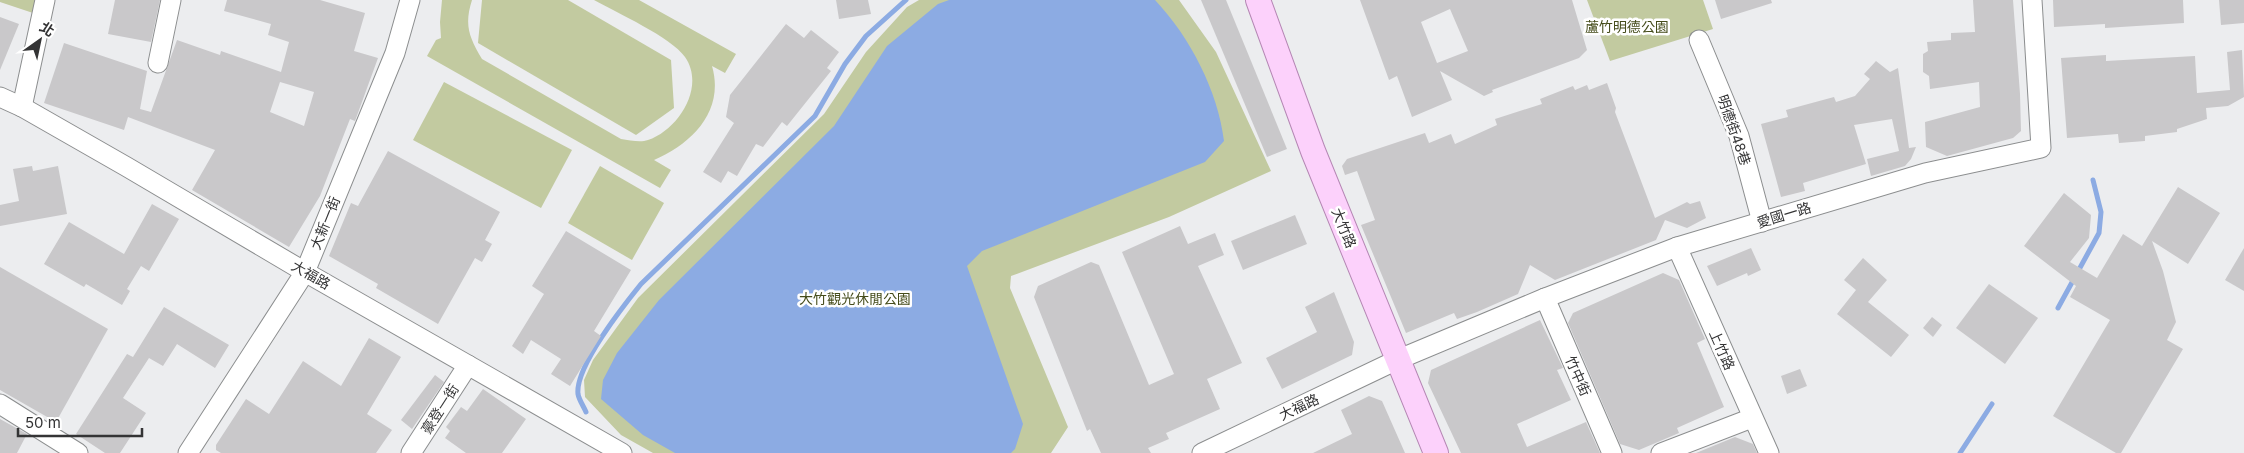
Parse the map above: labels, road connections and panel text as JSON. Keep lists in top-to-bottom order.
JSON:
{
  "streets": {
    "main road": ["大竹路"],
    "street": [
      "明德街48巷",
      "愛國一路",
      "大新一街",
      "大福路",
      "上竹路",
      "竹中街",
      "豪登一街"
    ]
  },
  "crossings": [
    ["明德街48巷", "愛國一路"],
    ["愛國一路", "大竹路"],
    ["愛國一路", "大福路"],
    ["愛國一路", "上竹路"],
    ["愛國一路", "竹中街"],
    ["大新一街", "大福路"],
    ["大竹路", "大福路"],
    ["大福路", "豪登一街"]
  ],
  "parks": ["蘆竹明德公園", "大竹觀光休閒公園"],
  "scale_bar": "50 m",
  "north": "top right"
}
